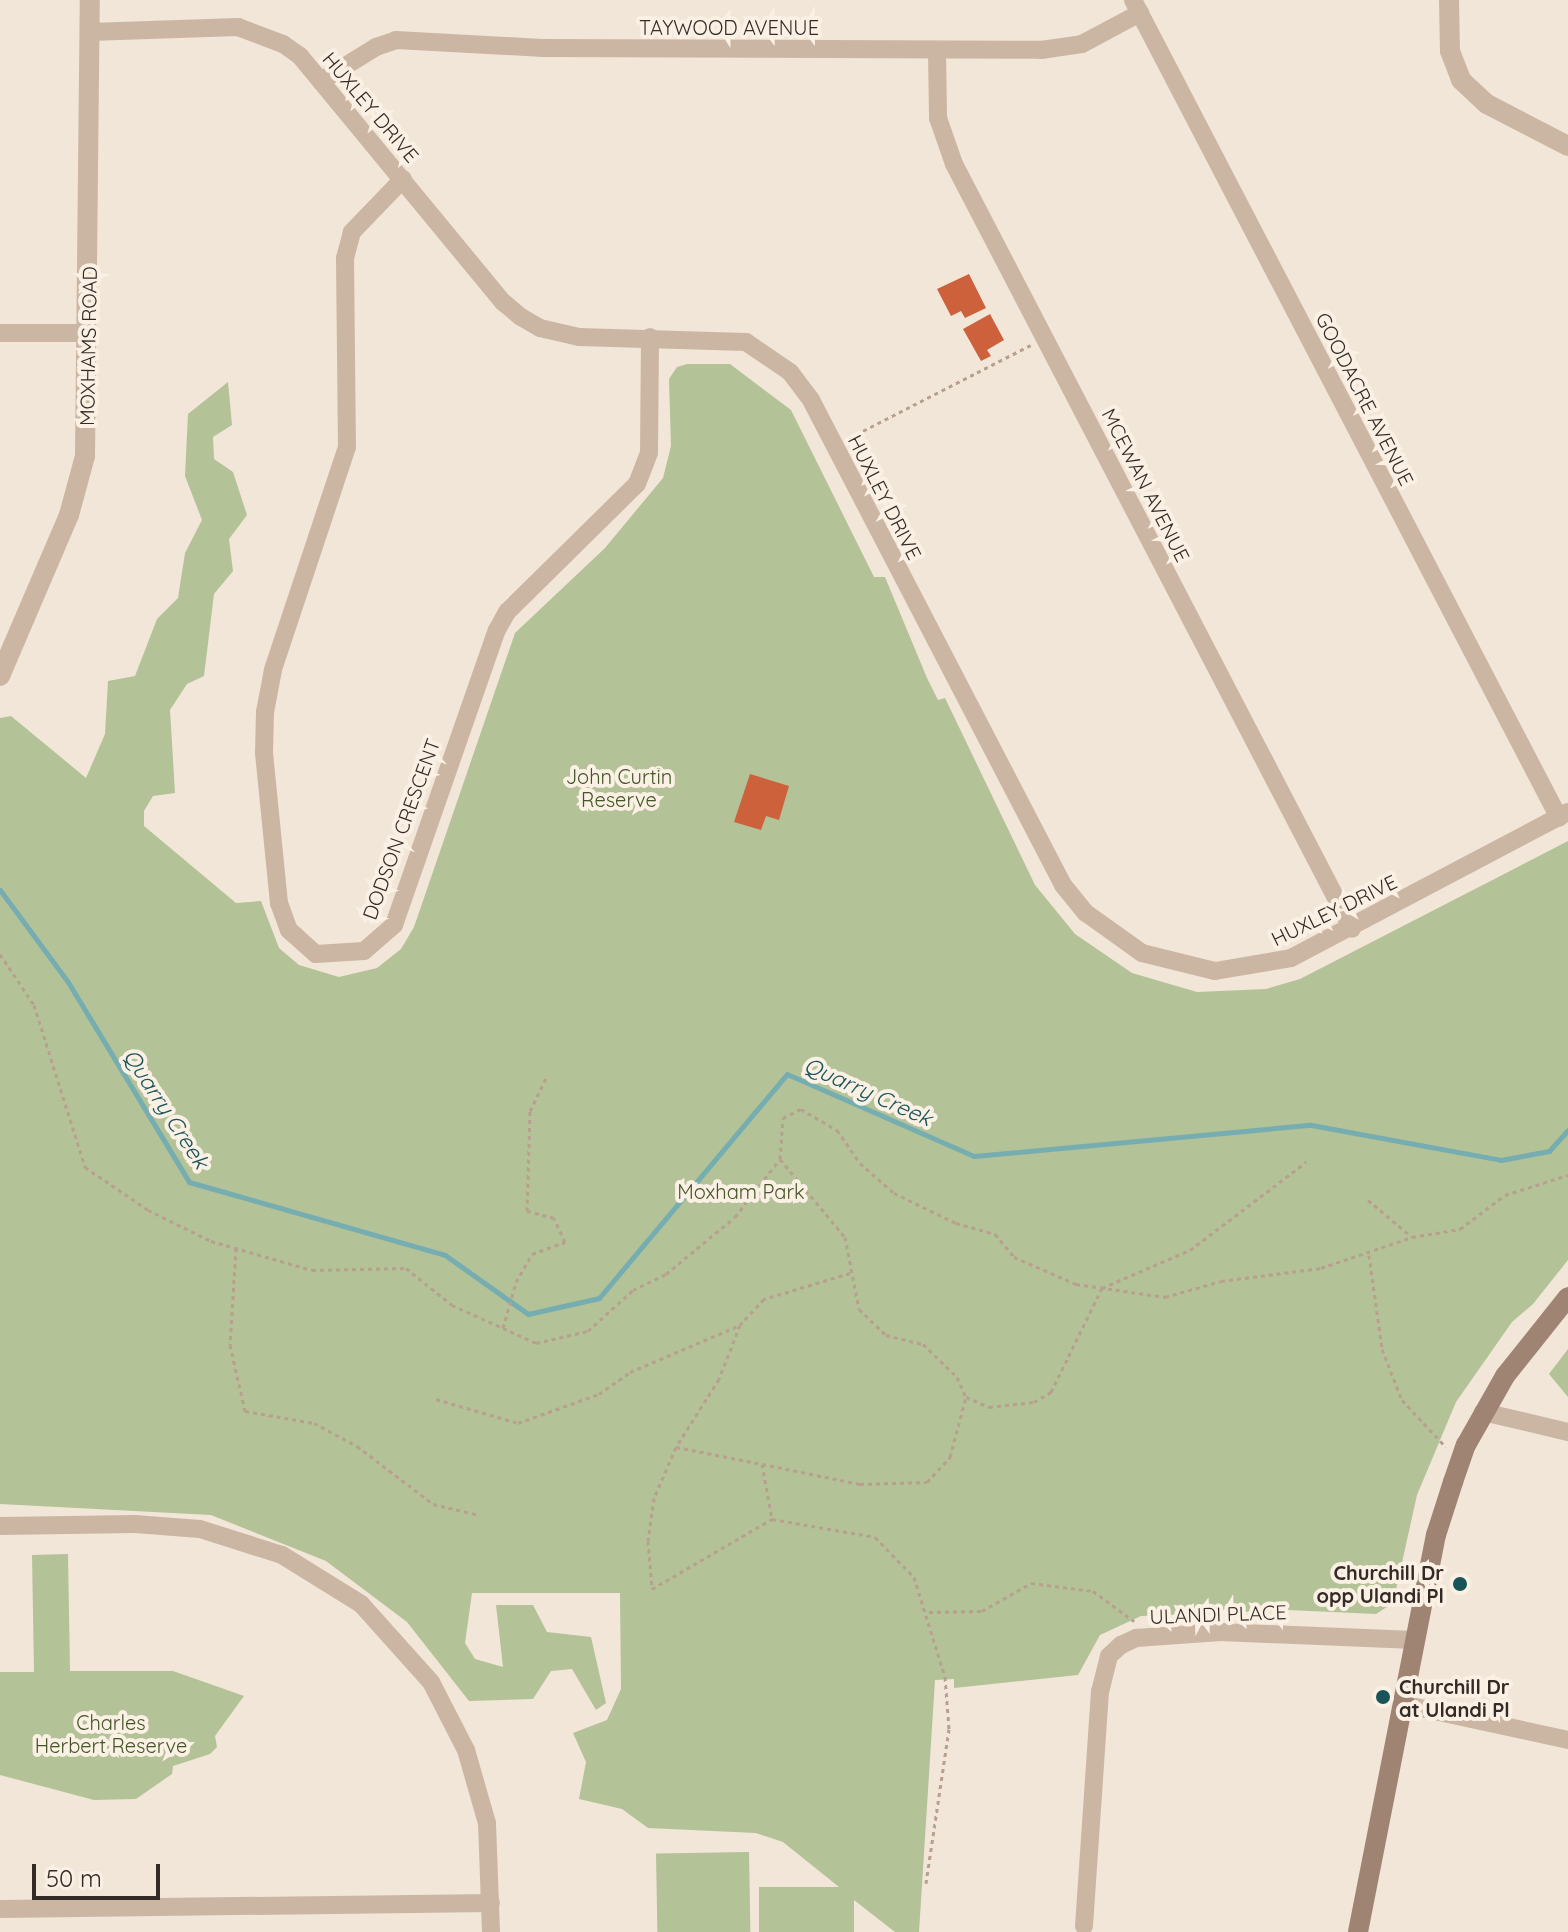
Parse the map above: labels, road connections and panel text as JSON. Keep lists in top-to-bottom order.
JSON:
{
  "streets": {
    "street": [
      "TAYWOOD AVENUE",
      "HUXLEY DRIVE",
      "MOXHAMS ROAD",
      "GOODACRE AVENUE",
      "MCEWAN AVENUE",
      "DODSON CRESCENT",
      "ULANDI PLACE"
    ]
  },
  "crossings": [
    ["TAYWOOD AVENUE", "HUXLEY DRIVE"],
    ["TAYWOOD AVENUE", "GOODACRE AVENUE"],
    ["TAYWOOD AVENUE", "MCEWAN AVENUE"],
    ["HUXLEY DRIVE", "MOXHAMS ROAD"],
    ["HUXLEY DRIVE", "GOODACRE AVENUE"],
    ["HUXLEY DRIVE", "MCEWAN AVENUE"],
    ["HUXLEY DRIVE", "DODSON CRESCENT"]
  ],
  "water": ["Quarry Creek"],
  "parks": ["John Curtin Reserve", "Moxham Park", "Charles Herbert Reserve"],
  "places": ["Churchill Dr opp Ulandi Pl", "Churchill Dr at Ulandi Pl"],
  "scale_bar": "50 m"
}
